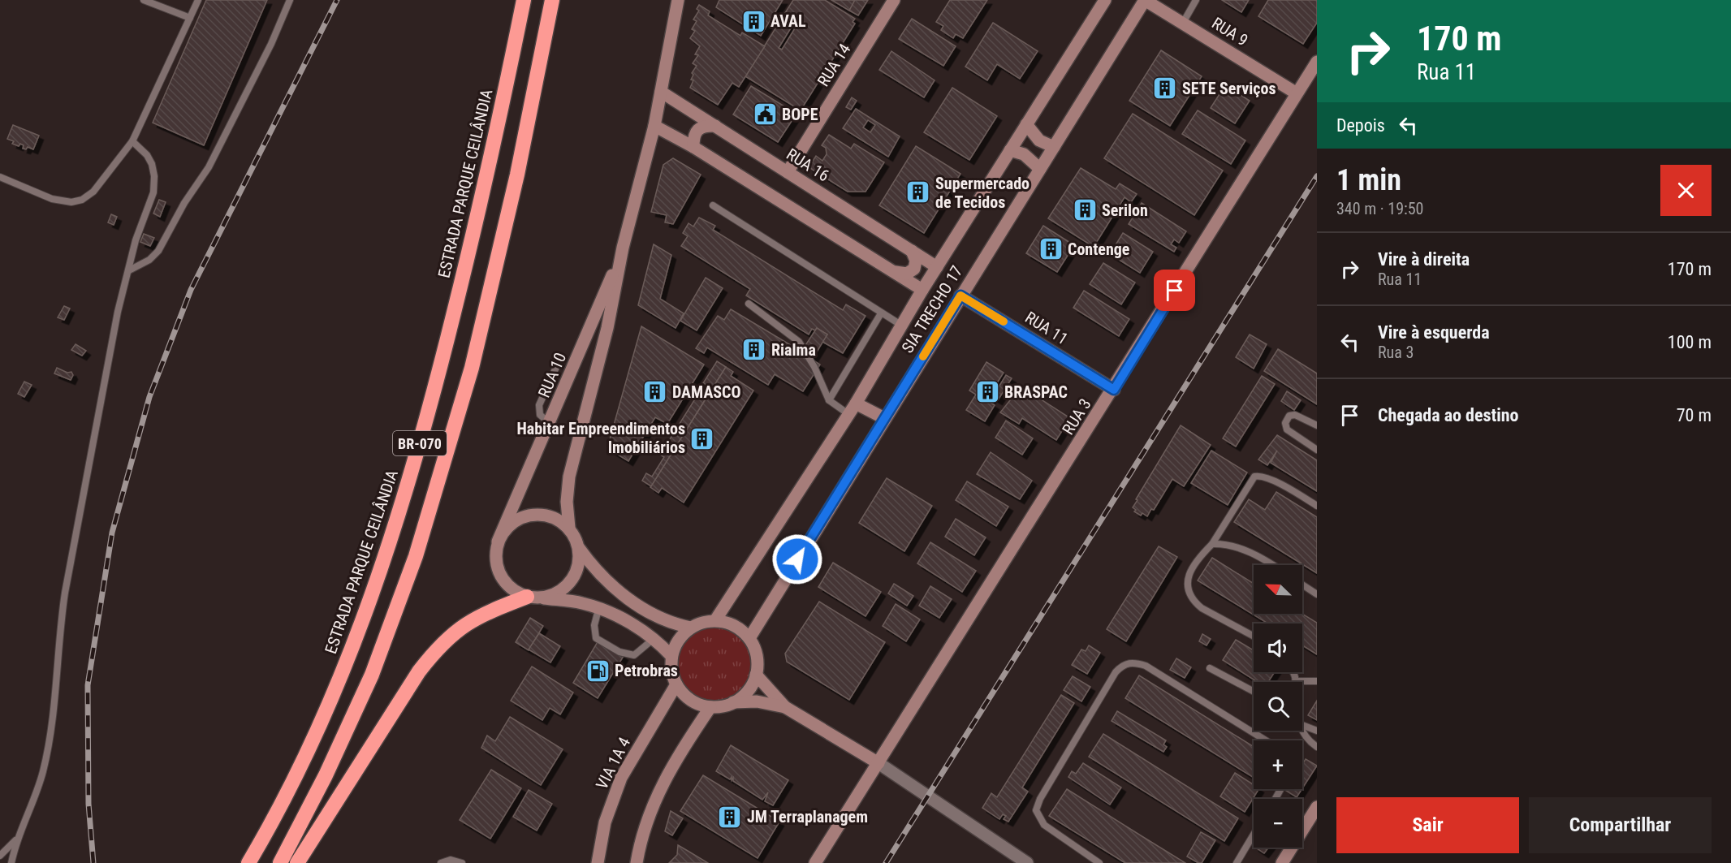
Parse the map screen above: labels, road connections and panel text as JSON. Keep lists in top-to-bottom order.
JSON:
{
  "streets": {
    "highway": ["ESTRADA PARQUE CEILÂNDIA", "BR-070"],
    "street": [
      "RUA 9",
      "RUA 14",
      "RUA 16",
      "SIA TRECHO 17",
      "RUA 11",
      "RUA 10",
      "RUA 3",
      "VIA 1A 4"
    ]
  },
  "crossings": [
    ["RUA 9", "SIA TRECHO 17"],
    ["RUA 9", "RUA 3"],
    ["RUA 14", "RUA 16"],
    ["RUA 16", "SIA TRECHO 17"],
    ["RUA 16", "RUA 10"],
    ["SIA TRECHO 17", "RUA 11"],
    ["SIA TRECHO 17", "VIA 1A 4"],
    ["RUA 11", "RUA 3"]
  ],
  "places": {
    "building": [
      "AVAL",
      "SETE Serviços",
      "Supermercado de Tecidos",
      "Serilon",
      "Contenge",
      "Rialma",
      "DAMASCO",
      "BRASPAC",
      "Habitar Empreendimentos Imobiliários",
      "JM Terraplanagem"
    ],
    "public building": ["BOPE"],
    "fuel station": ["Petrobras"]
  },
  "north": "top left",
  "page": {
    "turn": ["170 m", "Rua 11"],
    "then": "Depois",
    "heading": ["1 min", "340 m · 19:50"],
    "list": [
      {
        "name": "Vire à direita",
        "note": "Rua 11",
        "value": "170 m"
      },
      {
        "name": "Vire à esquerda",
        "note": "Rua 3",
        "value": "100 m"
      },
      {
        "name": "Chegada ao destino",
        "value": "70 m"
      }
    ],
    "map_buttons": ["+", "−"],
    "buttons": ["Sair", "Compartilhar"]
  }
}
